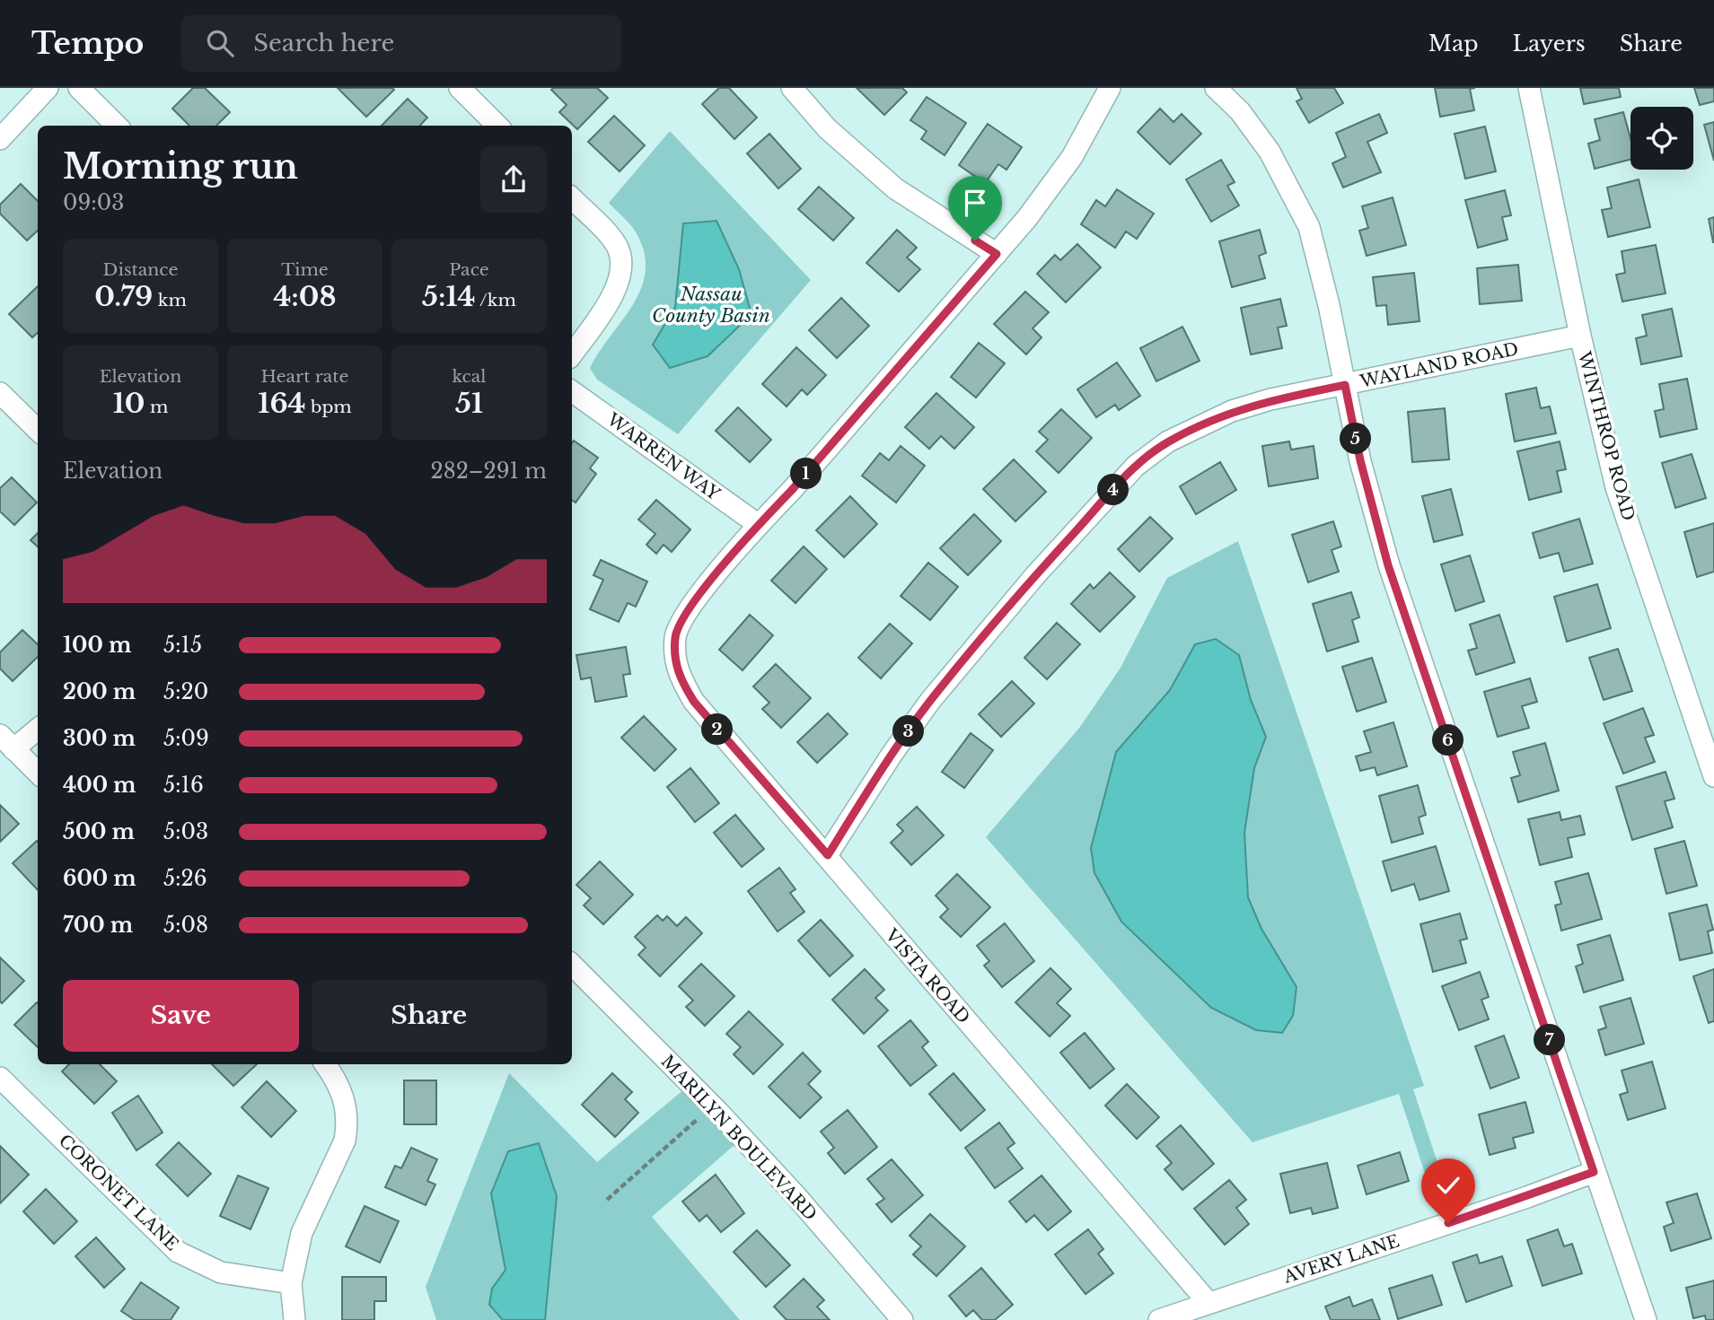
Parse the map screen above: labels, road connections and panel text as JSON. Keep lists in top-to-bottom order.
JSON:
{
  "streets": {
    "street": [
      "WAYLAND ROAD",
      "WINTHROP ROAD",
      "WARREN WAY",
      "VISTA ROAD",
      "MARILYN BOULEVARD",
      "CORONET LANE",
      "AVERY LANE"
    ]
  },
  "crossings": [
    ["WAYLAND ROAD", "WINTHROP ROAD"],
    ["WAYLAND ROAD", "VISTA ROAD"],
    ["WARREN WAY", "VISTA ROAD"],
    ["VISTA ROAD", "AVERY LANE"]
  ],
  "water": ["Nassau County Basin"],
  "page": {
    "header": "Tempo",
    "search": "Search here",
    "nav": ["Map", "Layers", "Share"],
    "heading": ["Morning run", "09:03"],
    "stats": [
      ["Distance", "0.79 km"],
      ["Time", "4:08"],
      ["Pace", "5:14 /km"],
      ["Elevation", "10 m"],
      ["Heart rate", "164 bpm"],
      ["kcal", "51"]
    ],
    "pins": [
      "5",
      "1",
      "4",
      "2",
      "3",
      "6",
      "7"
    ],
    "chart": ["Elevation", "282–291 m"],
    "list": [
      {
        "name": "100 m",
        "note": "5:15"
      },
      {
        "name": "200 m",
        "note": "5:20"
      },
      {
        "name": "300 m",
        "note": "5:09"
      },
      {
        "name": "400 m",
        "note": "5:16"
      },
      {
        "name": "500 m",
        "note": "5:03"
      },
      {
        "name": "600 m",
        "note": "5:26"
      },
      {
        "name": "700 m",
        "note": "5:08"
      }
    ],
    "buttons": ["Save", "Share"]
  }
}
